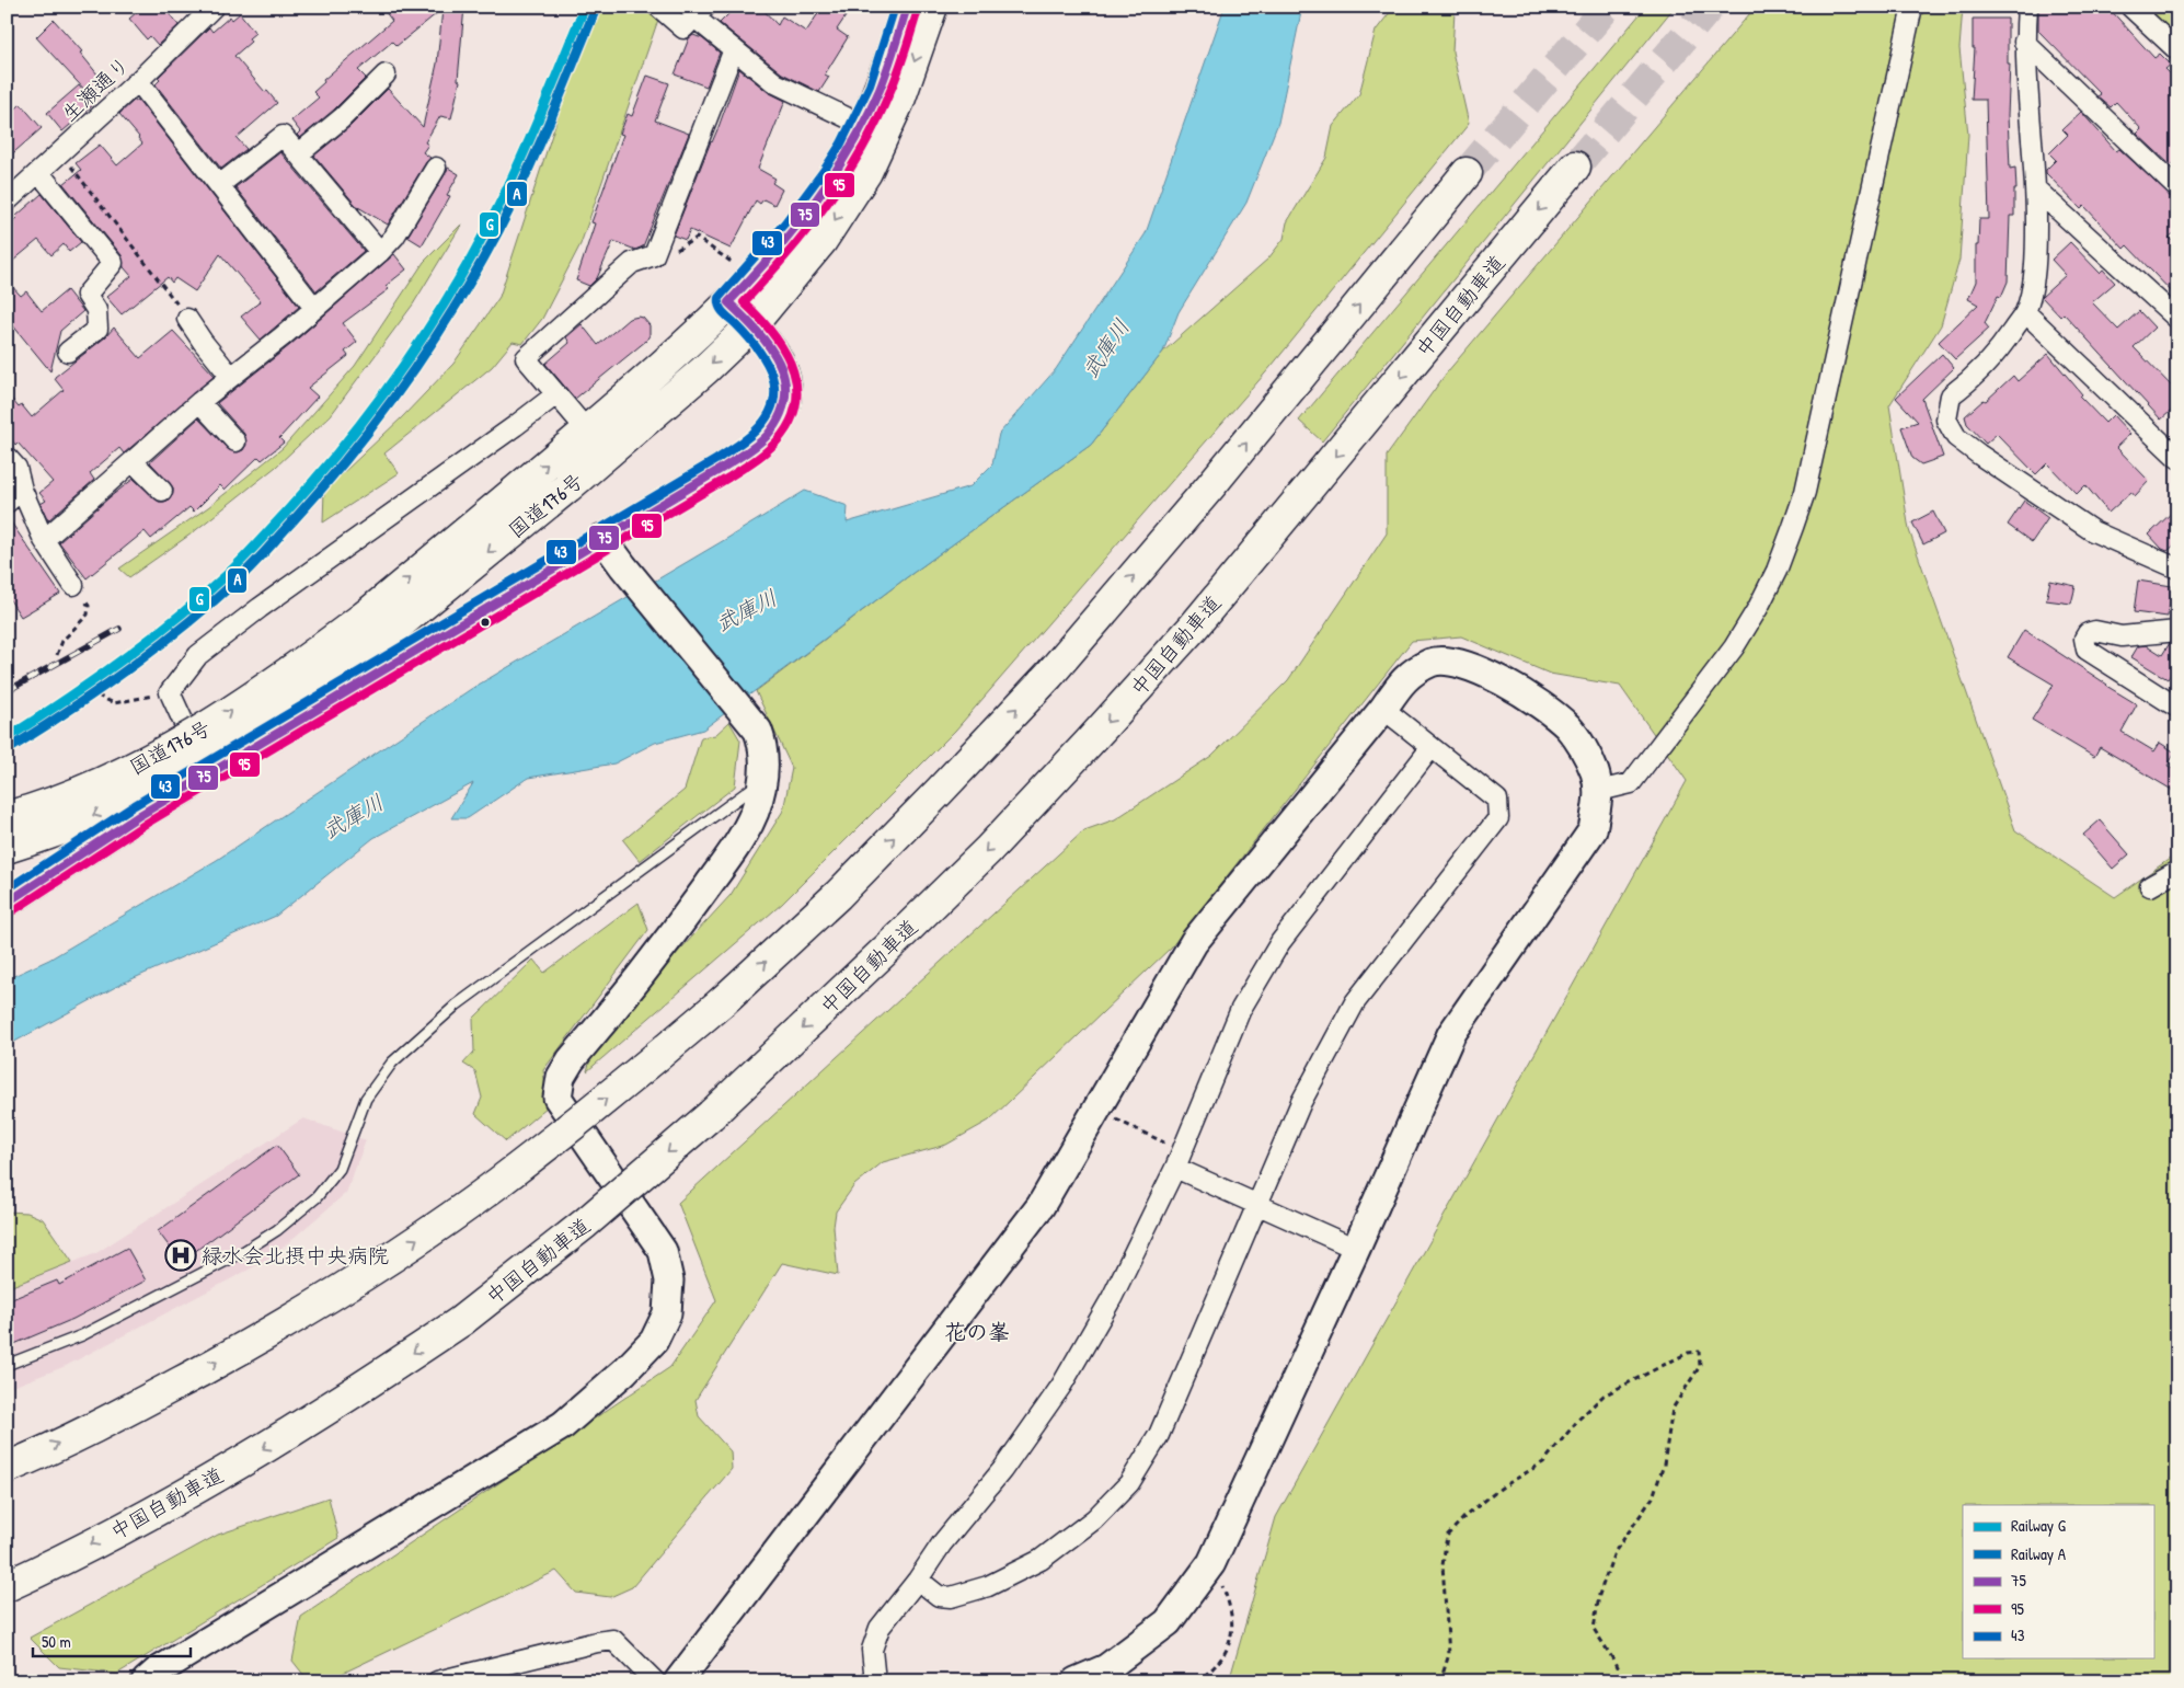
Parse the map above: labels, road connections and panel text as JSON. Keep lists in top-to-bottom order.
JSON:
{
  "streets": {
    "highway": ["中国自動車道", "国道176号"],
    "street": ["生瀬通り"]
  },
  "districts": ["花の峯"],
  "water": ["武庫川"],
  "places": {
    "hospital": ["緑水会北摂中央病院"]
  },
  "lines": [
    "rail line G",
    "transit line 75",
    "transit line 43",
    "transit line 95",
    "rail line A"
  ],
  "legend": [
    "Railway G",
    "Railway A",
    "75",
    "95",
    "43"
  ],
  "scale_bar": "50 m"
}
